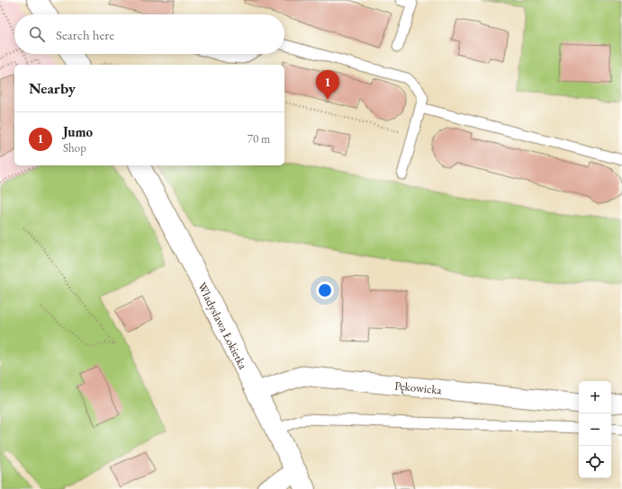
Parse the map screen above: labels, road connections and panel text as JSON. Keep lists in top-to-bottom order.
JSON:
{
  "streets": {
    "street": ["Władysława Łokietka", "Pękowicka"]
  },
  "crossings": [
    ["Władysława Łokietka", "Pękowicka"]
  ],
  "page": {
    "search": "Search here",
    "heading": "Nearby",
    "pins": "1",
    "list": [
      {
        "mark": "1",
        "name": "Jumo",
        "note": "Shop",
        "value": "70 m"
      }
    ],
    "map_buttons": ["+", "−"]
  }
}
